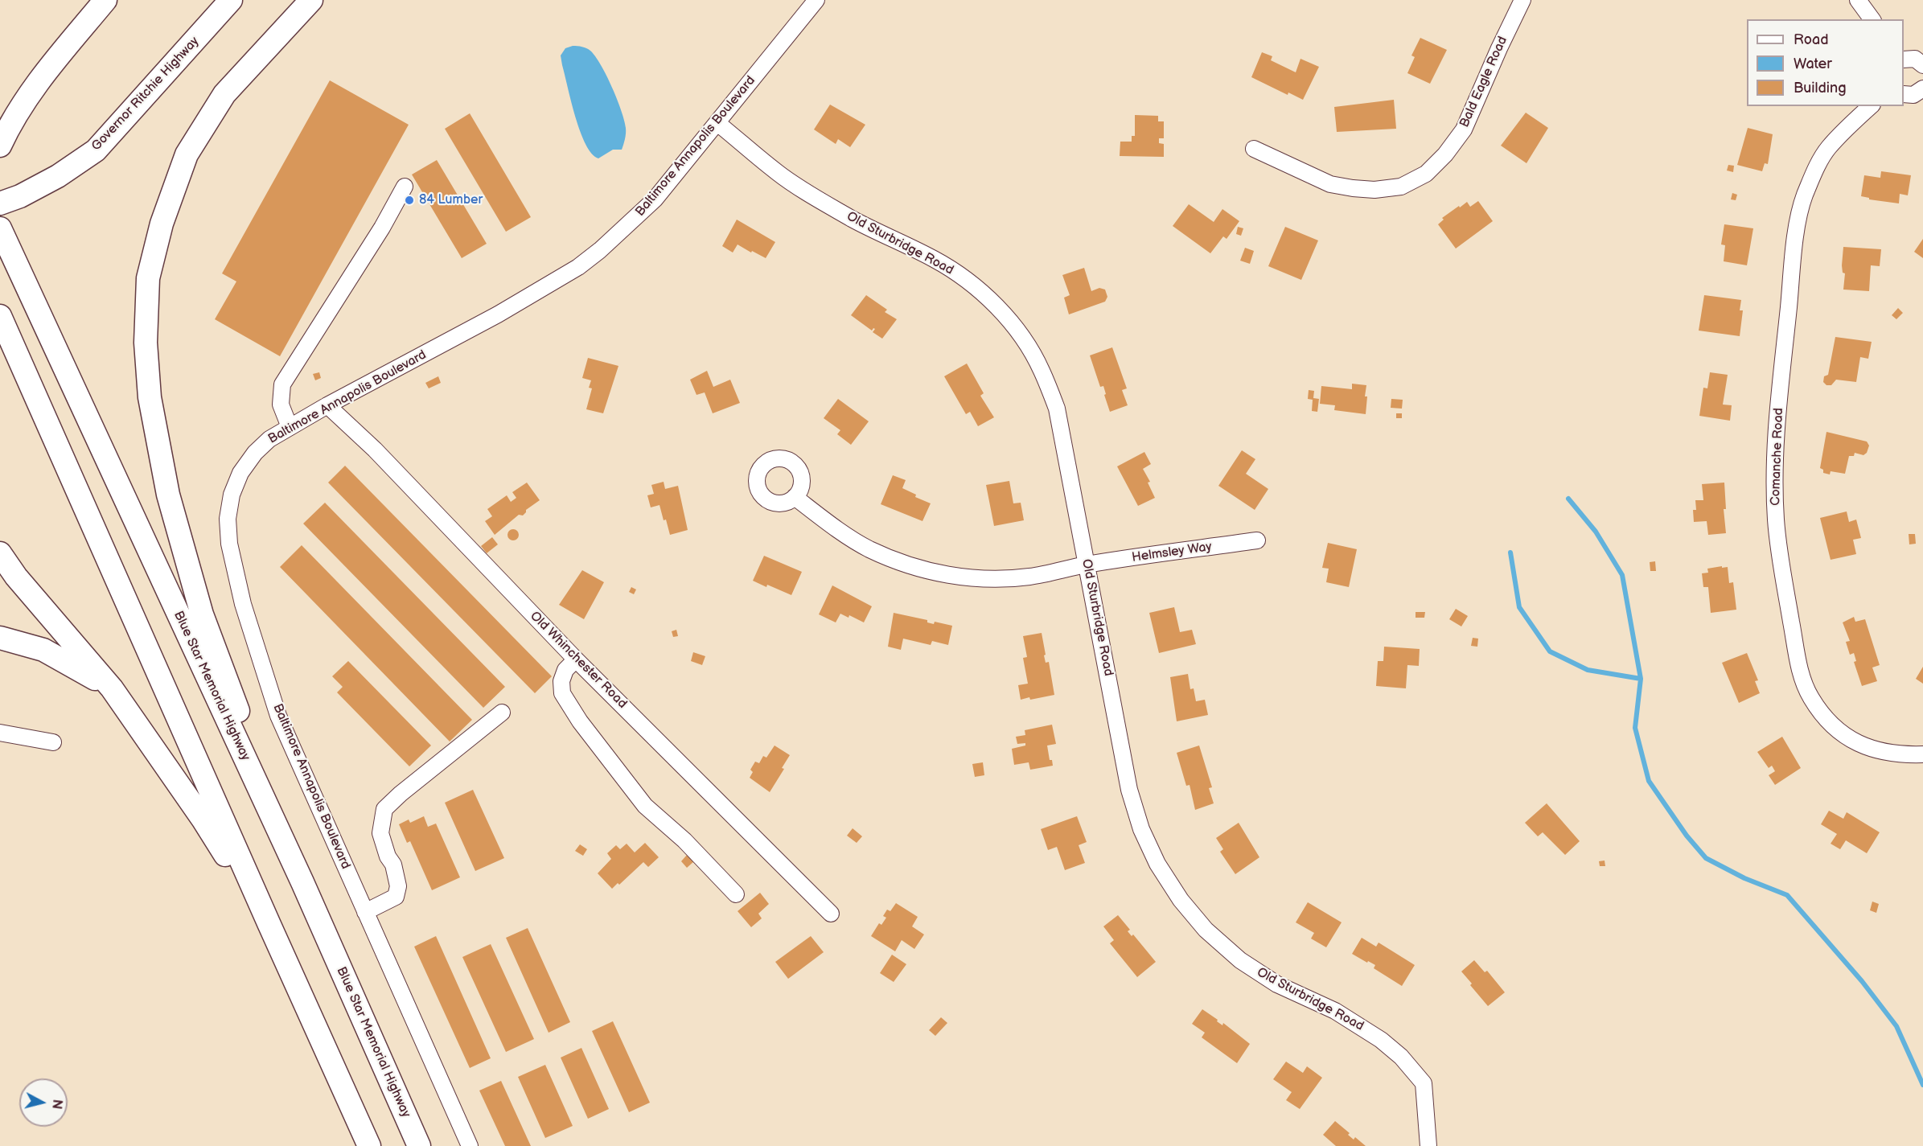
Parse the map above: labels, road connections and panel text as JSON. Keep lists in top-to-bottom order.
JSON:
{
  "streets": {
    "highway": ["Governor Ritchie Highway", "Blue Star Memorial Highway"],
    "street": [
      "Bald Eagle Road",
      "Baltimore Annapolis Boulevard",
      "Old Sturbridge Road",
      "Comanche Road",
      "Helmsley Way",
      "Old Whinchester Road"
    ]
  },
  "crossings": [
    ["Baltimore Annapolis Boulevard", "Old Sturbridge Road"],
    ["Baltimore Annapolis Boulevard", "Old Whinchester Road"],
    ["Old Sturbridge Road", "Helmsley Way"]
  ],
  "places": ["84 Lumber"],
  "legend": ["Road", "Water", "Building"],
  "north": "right"
}
